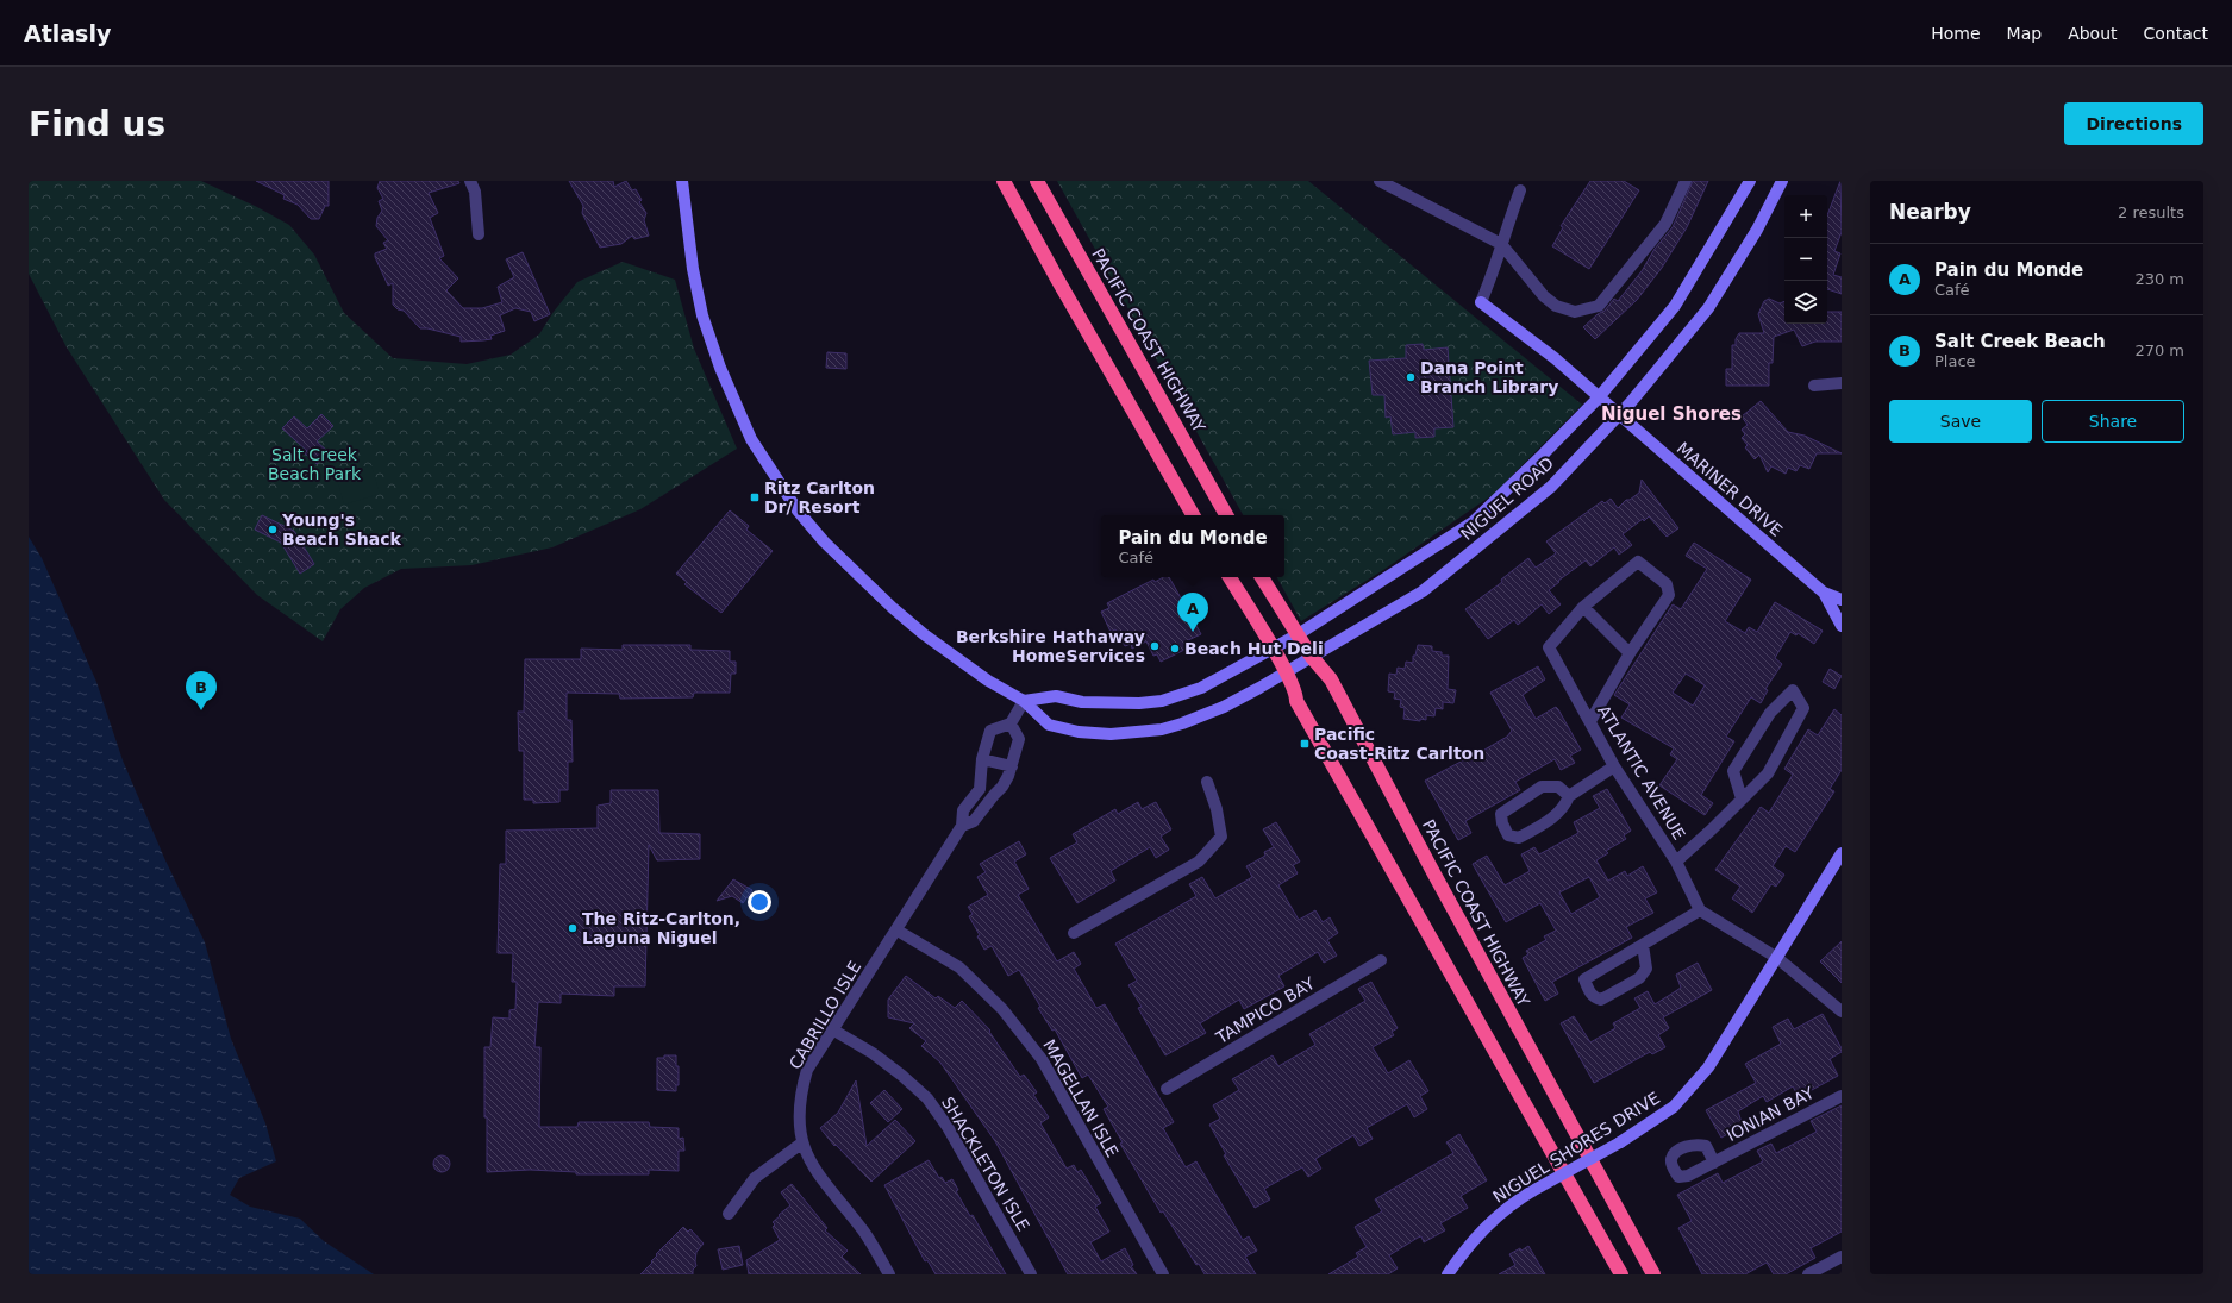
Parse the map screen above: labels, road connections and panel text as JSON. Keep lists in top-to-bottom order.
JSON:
{
  "streets": {
    "highway": ["PACIFIC COAST HIGHWAY"],
    "street": [
      "MARINER DRIVE",
      "NIGUEL ROAD",
      "ATLANTIC AVENUE",
      "TAMPICO BAY",
      "CABRILLO ISLE",
      "MAGELLAN ISLE",
      "IONIAN BAY",
      "NIGUEL SHORES DRIVE",
      "SHACKLETON ISLE"
    ]
  },
  "crossings": [
    ["PACIFIC COAST HIGHWAY", "NIGUEL ROAD"],
    ["MARINER DRIVE", "NIGUEL ROAD"],
    ["CABRILLO ISLE", "MAGELLAN ISLE"],
    ["CABRILLO ISLE", "SHACKLETON ISLE"]
  ],
  "districts": ["Niguel Shores"],
  "parks": ["Salt Creek Beach Park"],
  "places": {
    "other": [
      "Dana Point Branch Library",
      "Young's Beach Shack",
      "Berkshire Hathaway HomeServices",
      "Beach Hut Deli",
      "The Ritz-Carlton, Laguna Niguel"
    ],
    "transit": ["Ritz Carlton Dr/ Resort", "Pacific Coast-Ritz Carlton"]
  },
  "page": {
    "header": "Atlasly",
    "nav": [
      "Home",
      "Map",
      "About",
      "Contact"
    ],
    "buttons": [
      "Directions",
      ["Save", "Share"]
    ],
    "title": "Find us",
    "heading": ["Nearby", "2 results"],
    "map_buttons": ["+", "−"],
    "list": [
      {
        "mark": "A",
        "name": "Pain du Monde",
        "note": "Café",
        "value": "230 m"
      },
      {
        "mark": "B",
        "name": "Salt Creek Beach",
        "note": "Place",
        "value": "270 m"
      }
    ],
    "popup": ["Pain du Monde", "Café"],
    "pins": ["A", "B"]
  }
}
